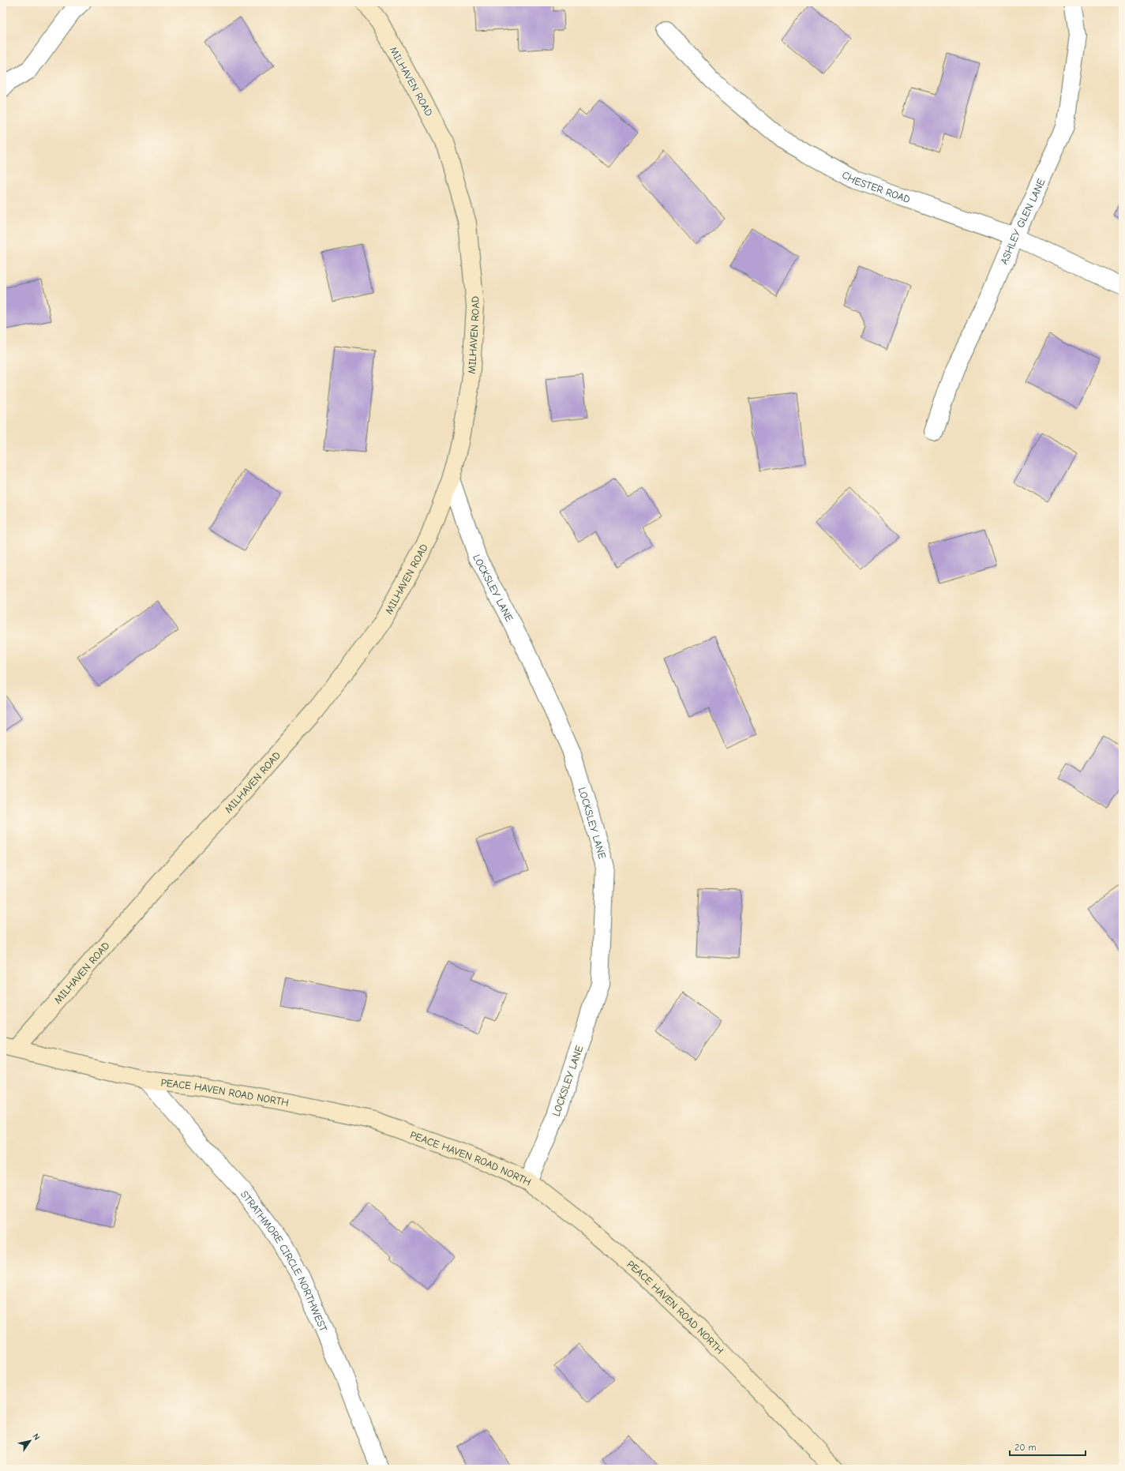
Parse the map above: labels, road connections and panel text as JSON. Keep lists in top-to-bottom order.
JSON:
{
  "streets": {
    "street": [
      "MILHAVEN ROAD",
      "CHESTER ROAD",
      "ASHLEY GLEN LANE",
      "LOCKSLEY LANE",
      "PEACE HAVEN ROAD NORTH",
      "STRATHMORE CIRCLE NORTHWEST"
    ]
  },
  "crossings": [
    ["MILHAVEN ROAD", "LOCKSLEY LANE"],
    ["MILHAVEN ROAD", "PEACE HAVEN ROAD NORTH"],
    ["CHESTER ROAD", "ASHLEY GLEN LANE"],
    ["LOCKSLEY LANE", "PEACE HAVEN ROAD NORTH"],
    ["PEACE HAVEN ROAD NORTH", "STRATHMORE CIRCLE NORTHWEST"]
  ],
  "scale_bar": "20 m",
  "north": "top right"
}
